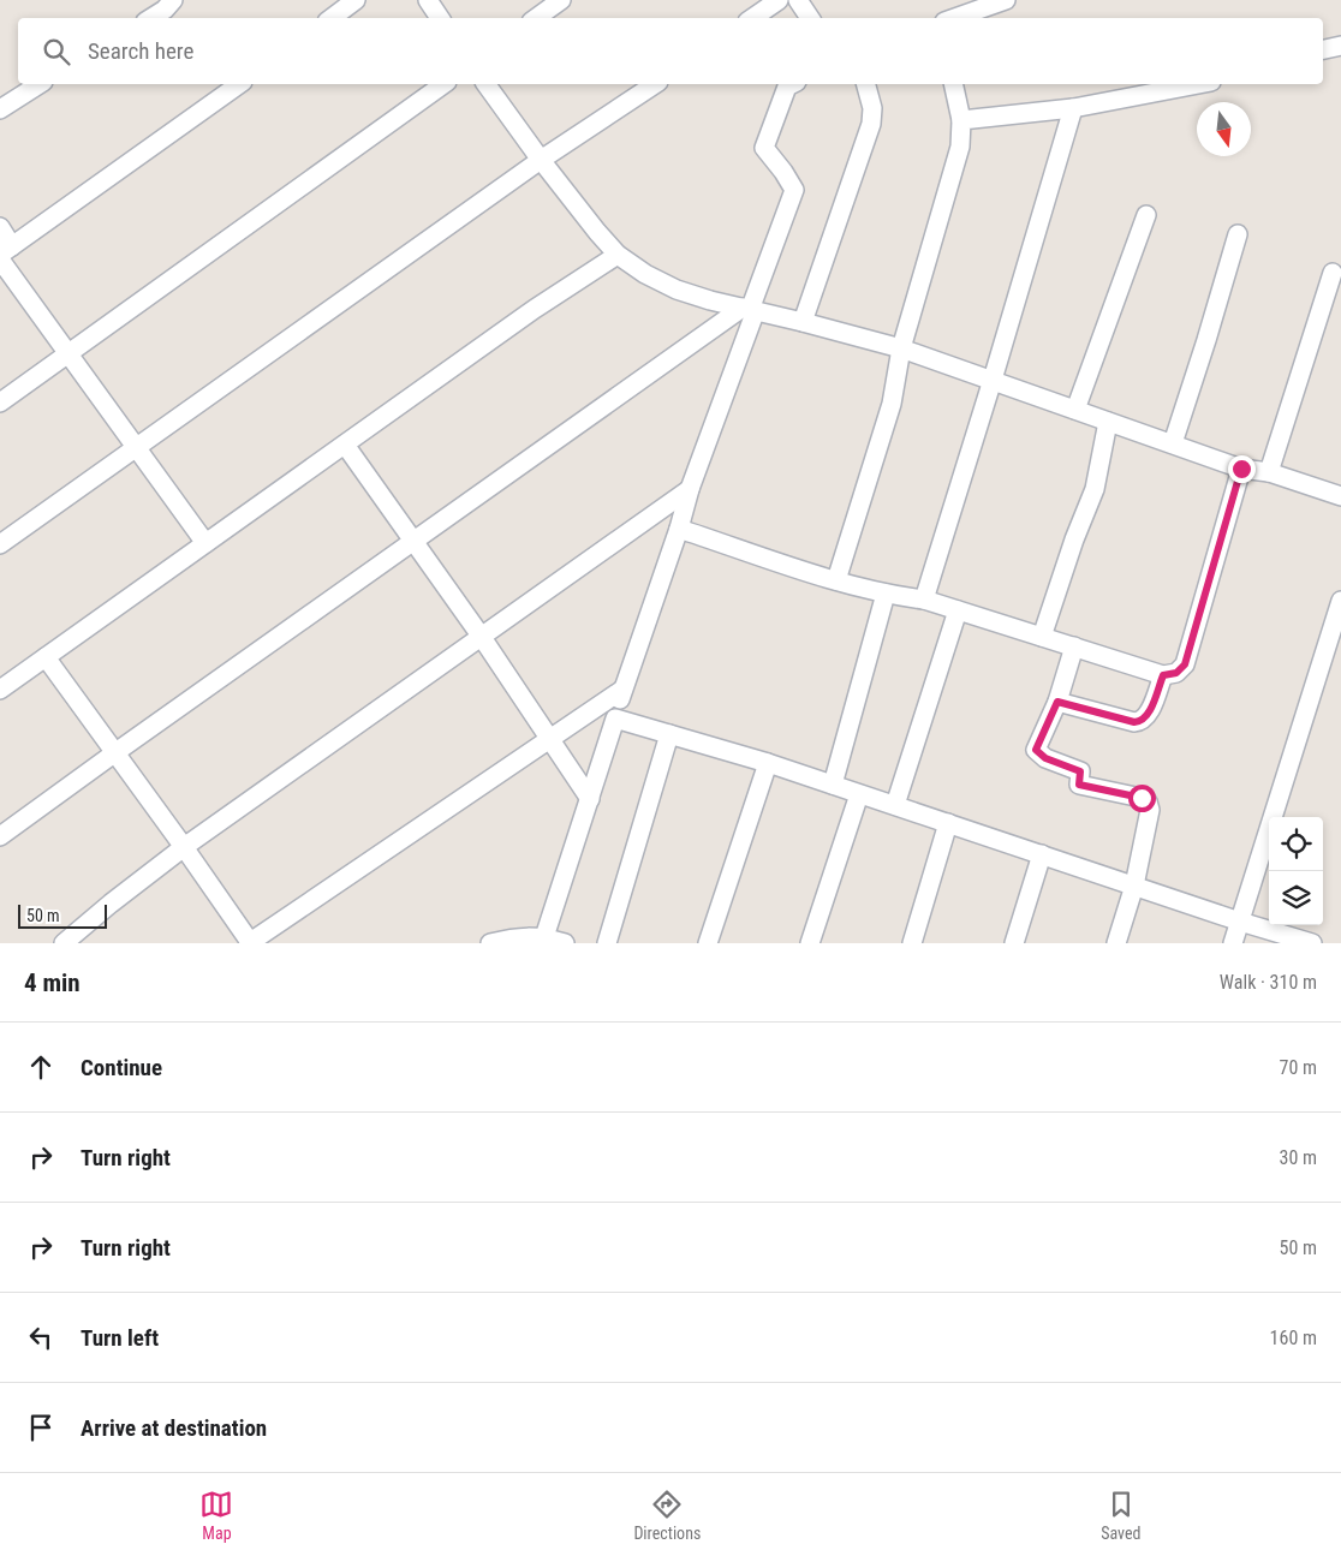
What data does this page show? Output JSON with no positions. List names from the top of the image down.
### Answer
{
  "scale_bar": "50 m",
  "north": "bottom",
  "page": {
    "search": "Search here",
    "scale": "50 m",
    "heading": ["4 min", "Walk · 310 m"],
    "list": [
      ["Continue", "70 m"],
      ["Turn right", "30 m"],
      ["Turn right", "50 m"],
      ["Turn left", "160 m"],
      "Arrive at destination"
    ],
    "nav": ["Map", "Directions", "Saved"]
  }
}
